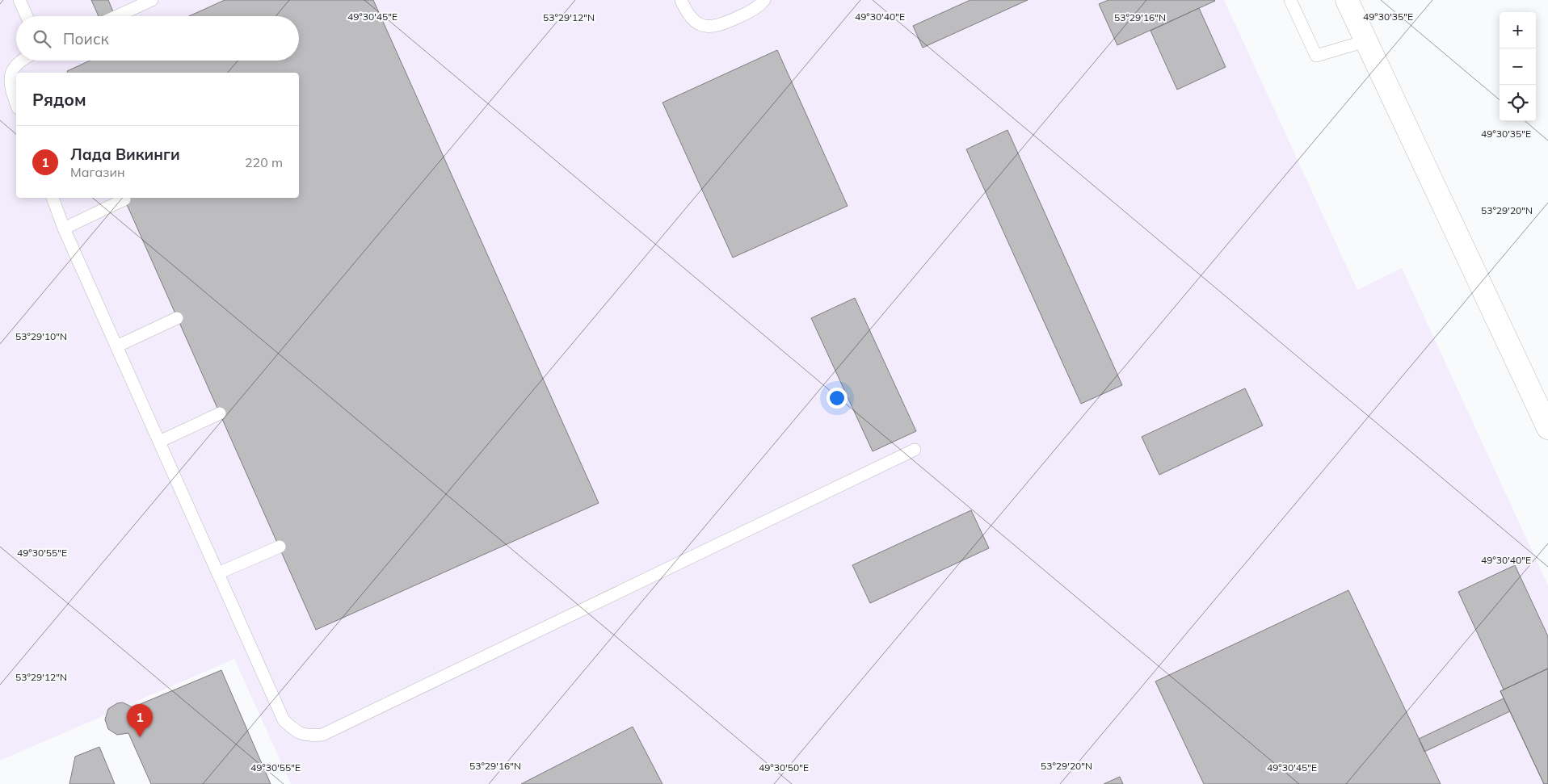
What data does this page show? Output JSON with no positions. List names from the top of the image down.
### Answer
{
  "page": {
    "map_buttons": ["+", "−"],
    "search": "Поиск",
    "heading": "Рядом",
    "list": [
      {
        "mark": "1",
        "name": "Лада Викинги",
        "note": "Магазин",
        "value": "220 m"
      }
    ],
    "pins": "1"
  },
  "coordinates": [
    "49°30'35\"E",
    "49°30'45\"E",
    "49°30'40\"E",
    "53°29'12\"N",
    "53°29'16\"N",
    "53°29'20\"N",
    "53°29'10\"N",
    "49°30'55\"E",
    "49°30'50\"E"
  ]
}
